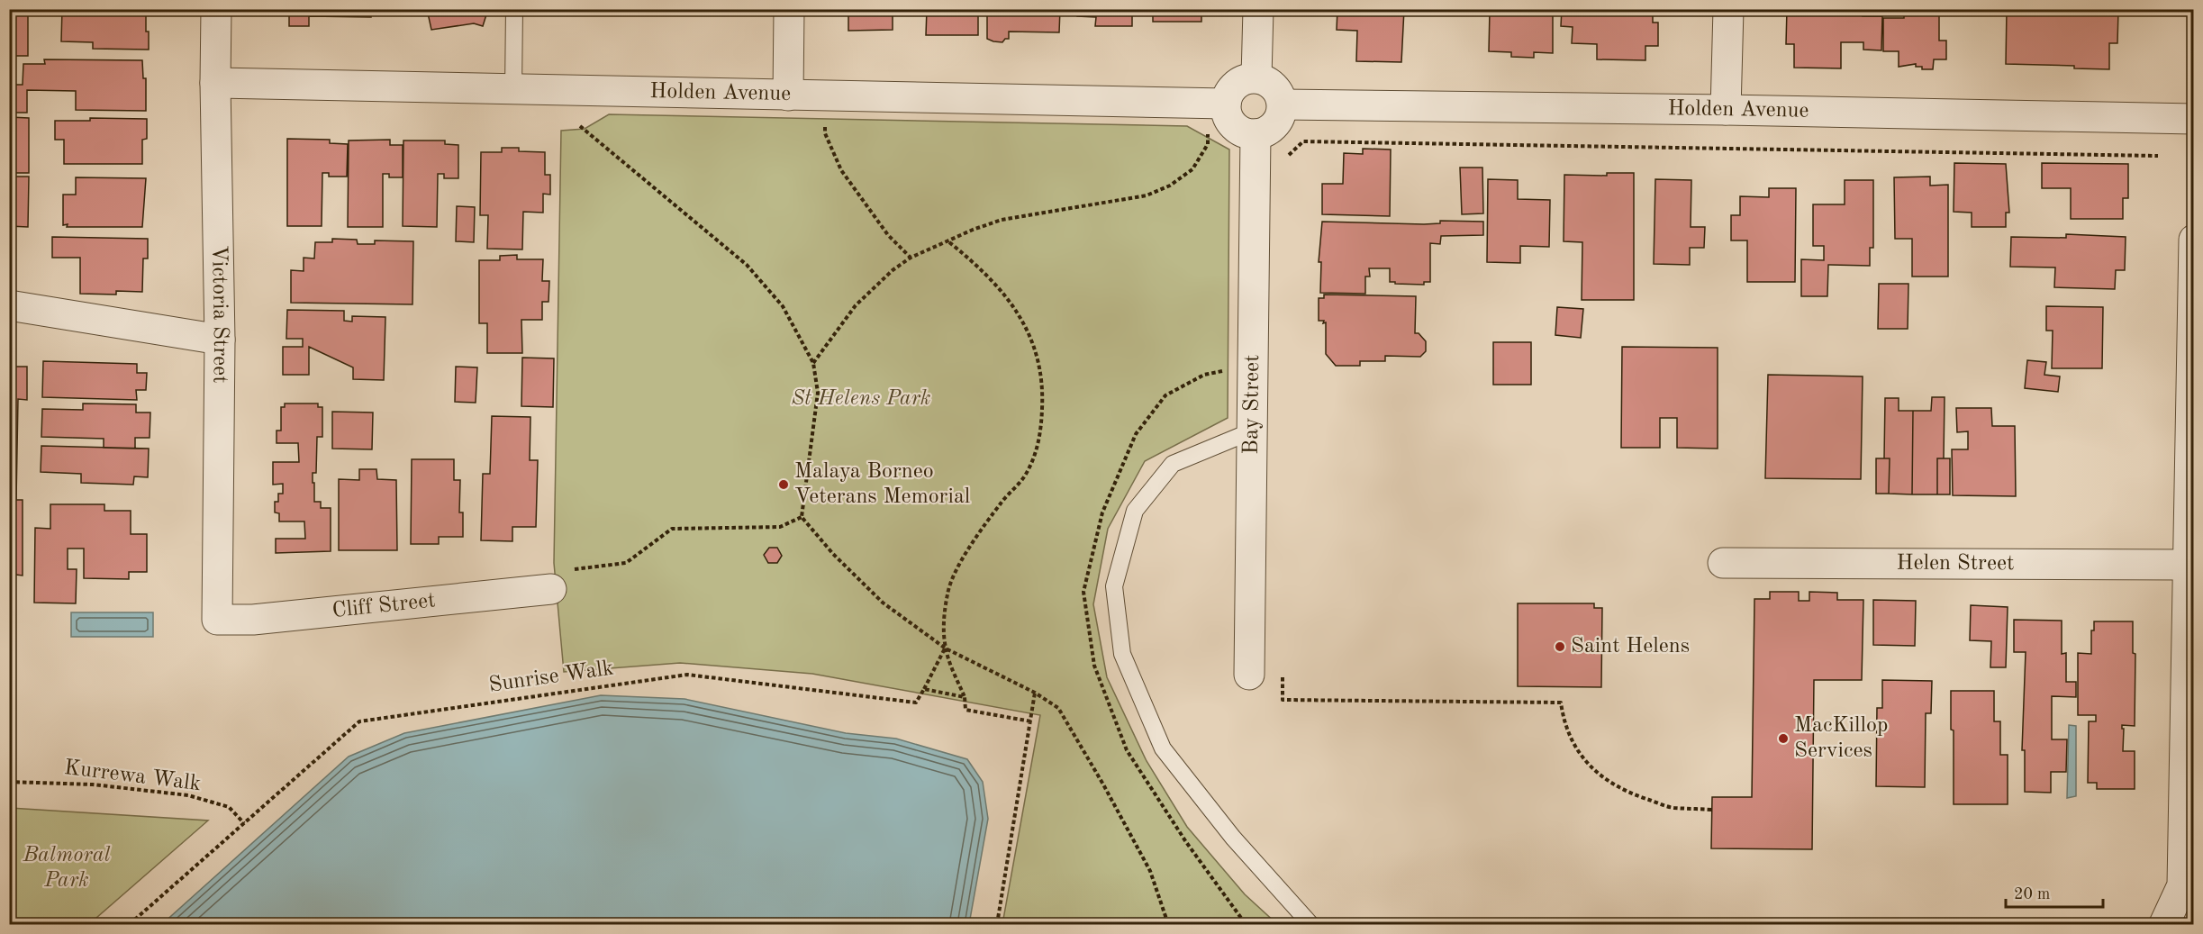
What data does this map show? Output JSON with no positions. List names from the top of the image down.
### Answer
{
  "streets": {
    "street": [
      "Holden Avenue",
      "Victoria Street",
      "Bay Street",
      "Helen Street",
      "Cliff Street"
    ],
    "path": ["Sunrise Walk", "Kurrewa Walk"]
  },
  "crossings": [
    ["Holden Avenue", "Victoria Street"],
    ["Holden Avenue", "Bay Street"],
    ["Victoria Street", "Cliff Street"],
    ["Sunrise Walk", "Kurrewa Walk"]
  ],
  "parks": ["St Helens Park", "Balmoral Park"],
  "places": ["Malaya Borneo Veterans Memorial", "Saint Helens", "MacKillop Services"],
  "scale_bar": "20 m"
}
